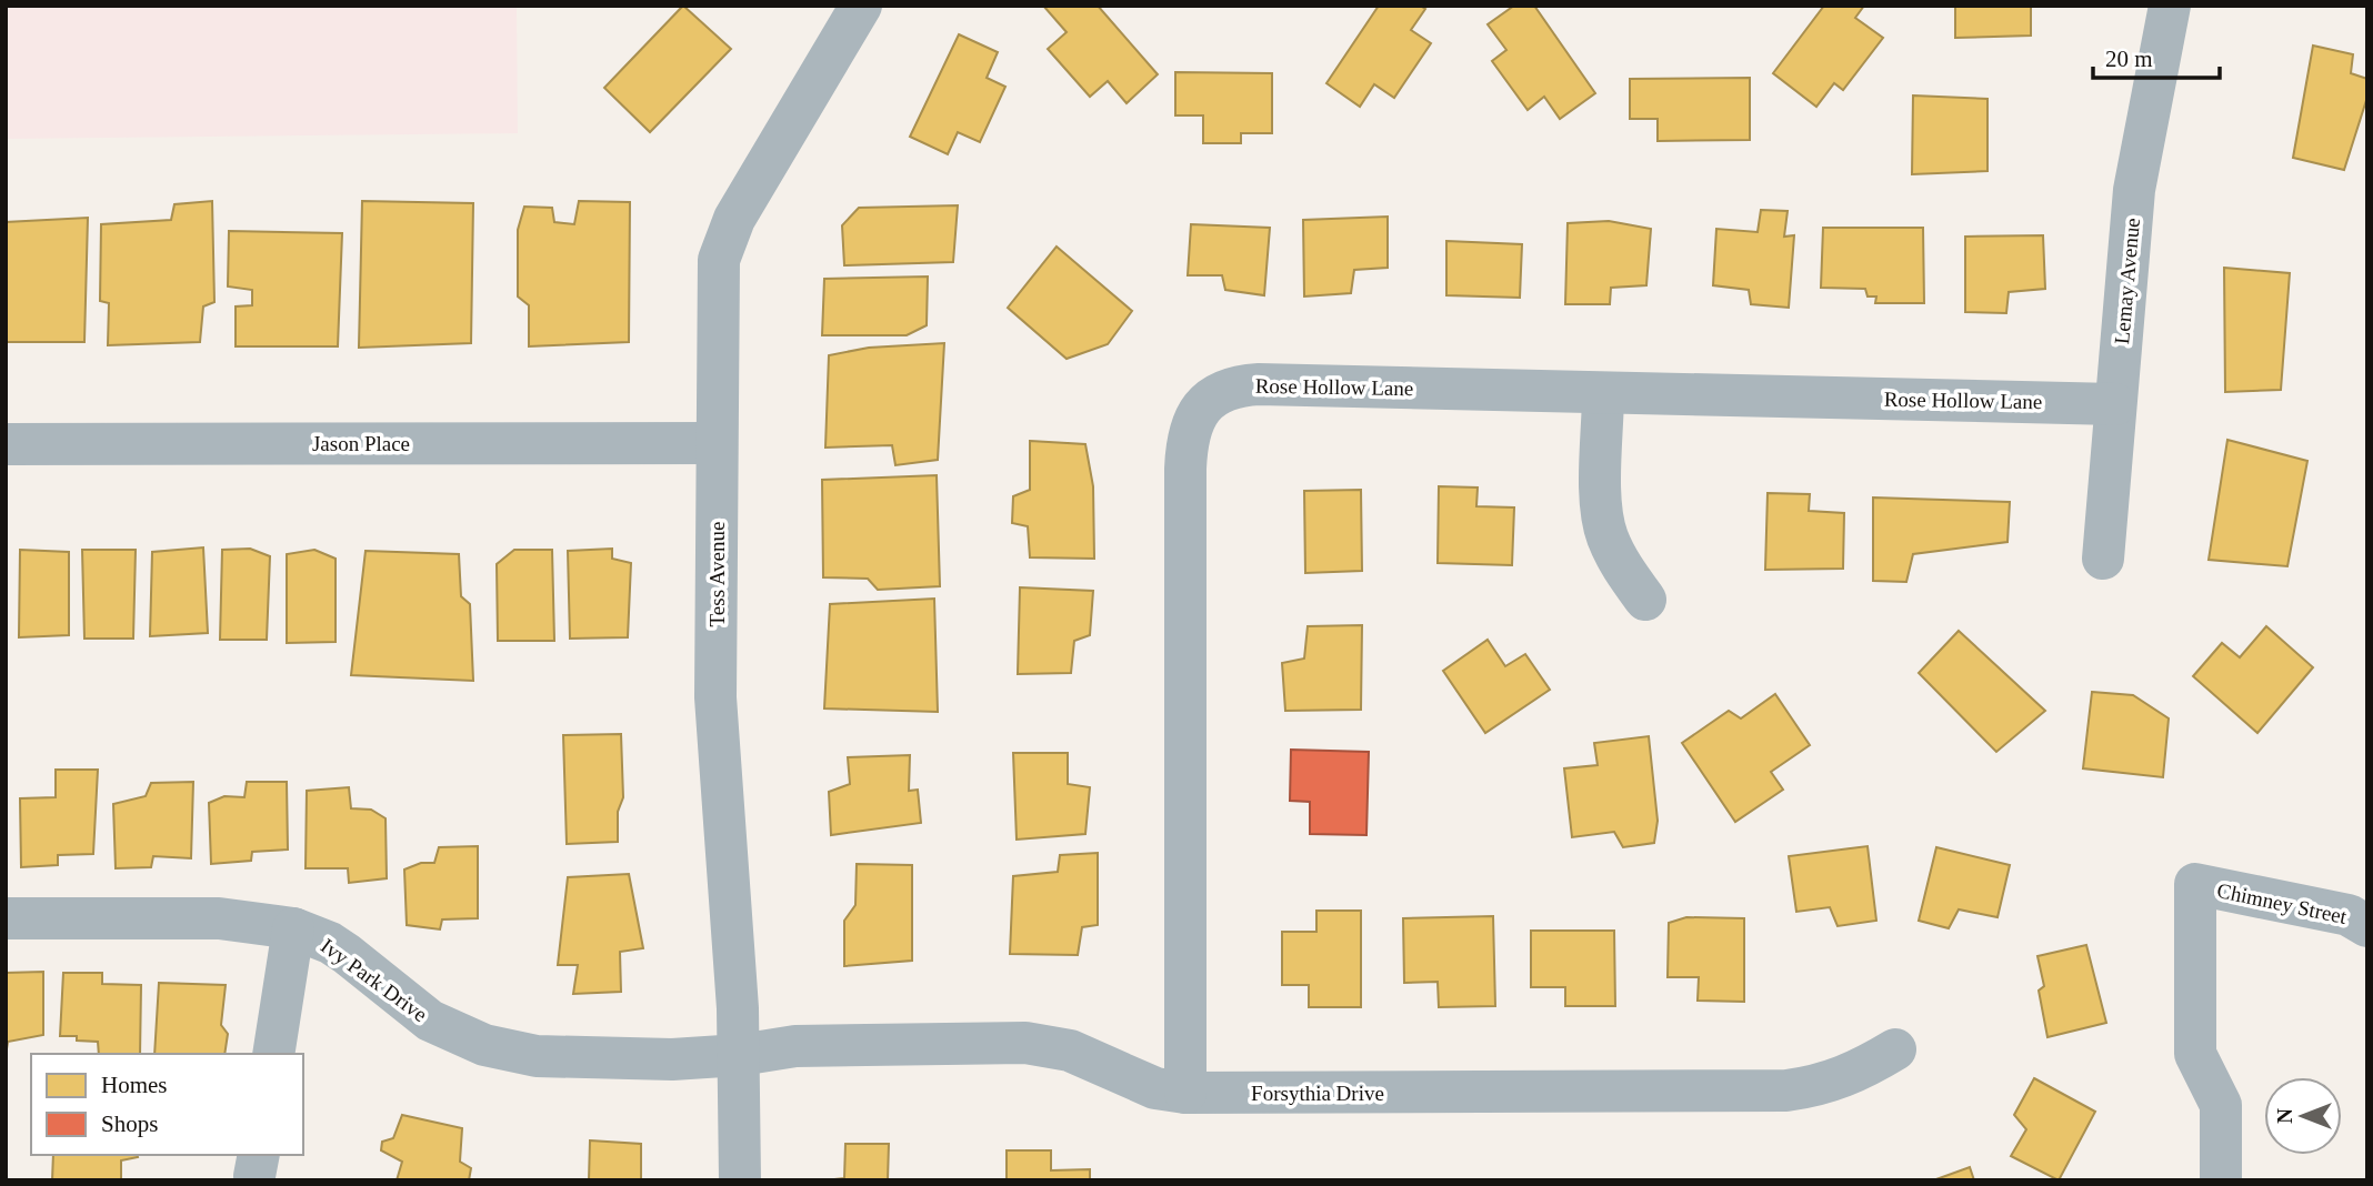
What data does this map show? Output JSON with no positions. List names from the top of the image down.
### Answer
{
  "streets": {
    "street": [
      "Lemay Avenue",
      "Rose Hollow Lane",
      "Jason Place",
      "Tess Avenue",
      "Chimney Street",
      "Ivy Park Drive",
      "Forsythia Drive"
    ]
  },
  "crossings": [
    ["Lemay Avenue", "Rose Hollow Lane"],
    ["Rose Hollow Lane", "Forsythia Drive"],
    ["Jason Place", "Tess Avenue"],
    ["Tess Avenue", "Ivy Park Drive"],
    ["Tess Avenue", "Forsythia Drive"],
    ["Ivy Park Drive", "Forsythia Drive"]
  ],
  "legend": ["Homes", "Shops"],
  "scale_bar": "20 m",
  "north": "left"
}
